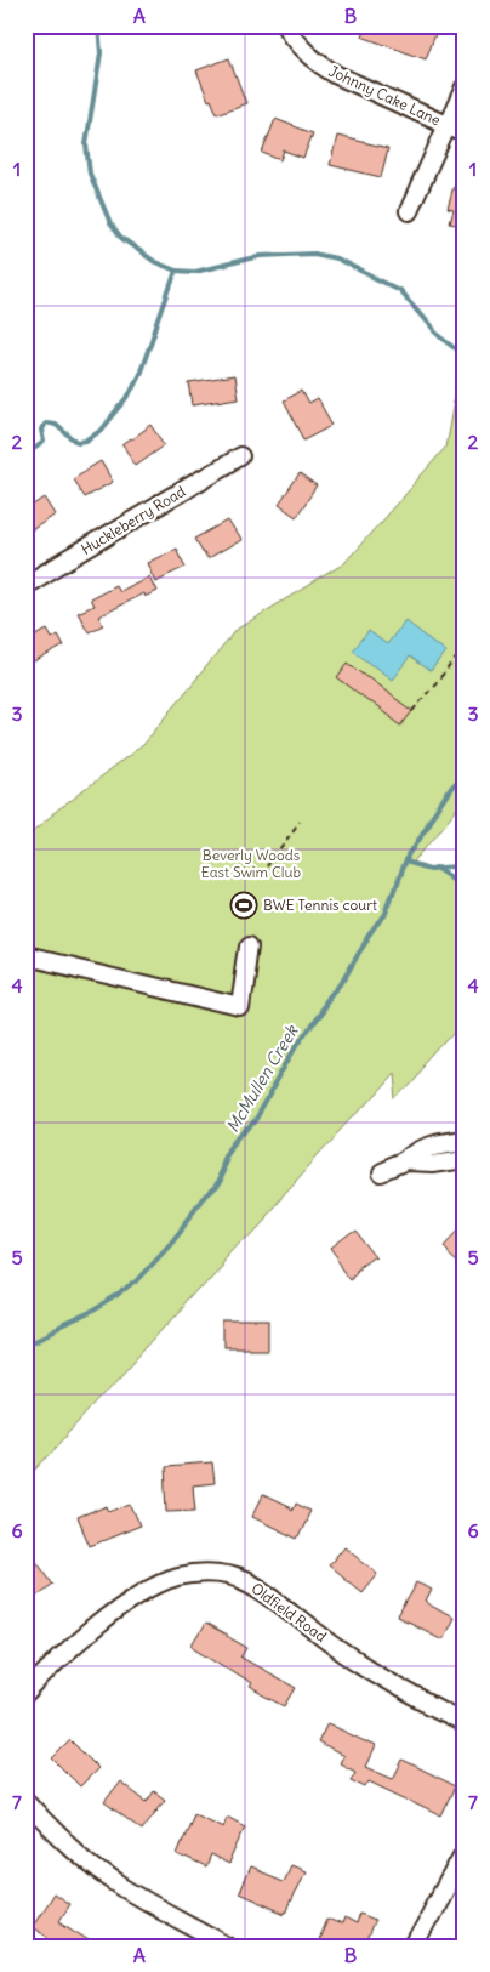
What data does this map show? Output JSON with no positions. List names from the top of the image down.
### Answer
{
  "streets": {
    "street": ["Johnny Cake Lane", "Huckleberry Road", "Oldfield Road"]
  },
  "water": ["McMullen Creek"],
  "parks": ["Beverly Woods East Swim Club"],
  "places": {
    "sports": ["BWE Tennis court"]
  },
  "grid": {
    "columns": ["A", "B"],
    "rows": [
      "1",
      "2",
      "3",
      "4",
      "5",
      "6",
      "7"
    ]
  }
}
